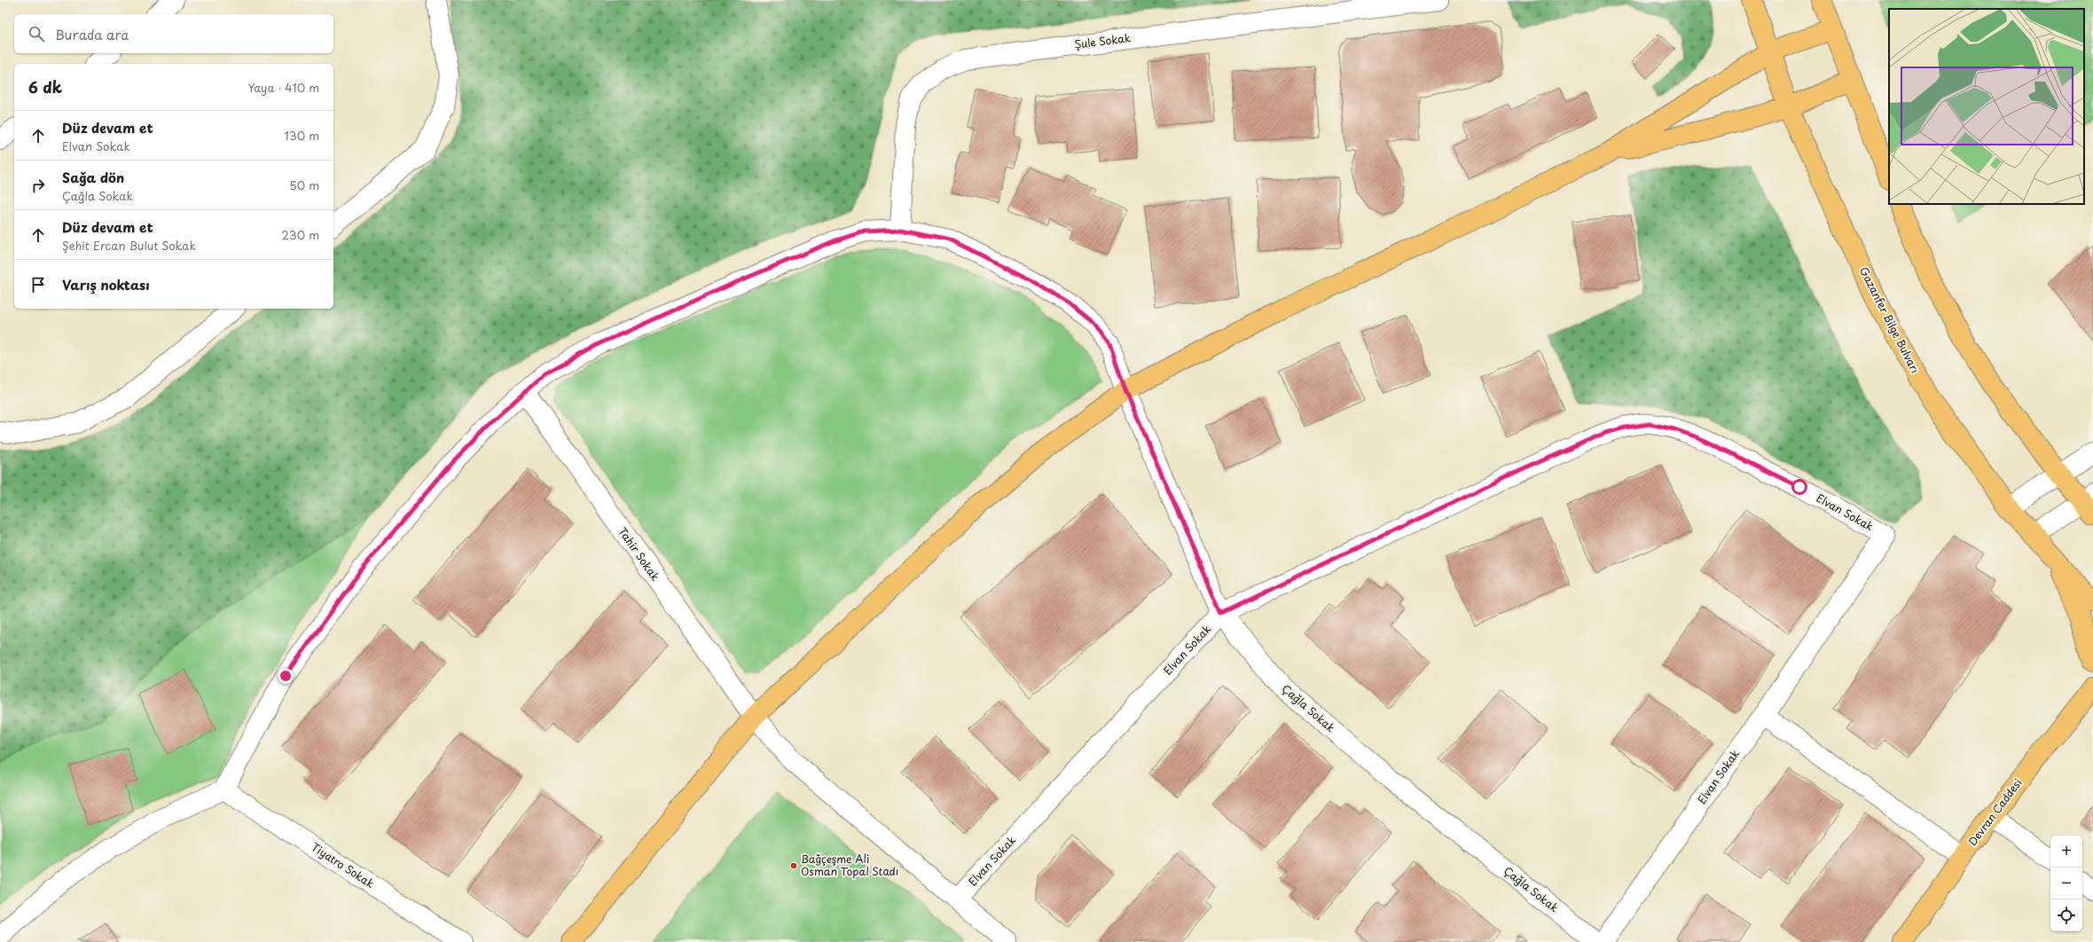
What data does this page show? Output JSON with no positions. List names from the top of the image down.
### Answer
{
  "streets": {
    "main road": ["Gazanfer Bilge Bulvarı", "Devran Caddesi"],
    "street": [
      "Şule Sokak",
      "Elvan Sokak",
      "Tahir Sokak",
      "Çağla Sokak",
      "Tiyatro Sokak"
    ]
  },
  "crossings": [
    ["Şule Sokak", "Çağla Sokak"],
    ["Elvan Sokak", "Çağla Sokak"],
    ["Tahir Sokak", "Çağla Sokak"],
    ["Çağla Sokak", "Tiyatro Sokak"]
  ],
  "places": ["Bağçeşme Ali Osman Topal Stadı"],
  "page": {
    "search": "Burada ara",
    "heading": ["6 dk", "Yaya · 410 m"],
    "list": [
      ["Düz devam et", "Elvan Sokak", "130 m"],
      ["Sağa dön", "Çağla Sokak", "50 m"],
      ["Düz devam et", "Şehit Ercan Bulut Sokak", "230 m"],
      "Varış noktası"
    ],
    "map_buttons": ["+", "−"]
  }
}
